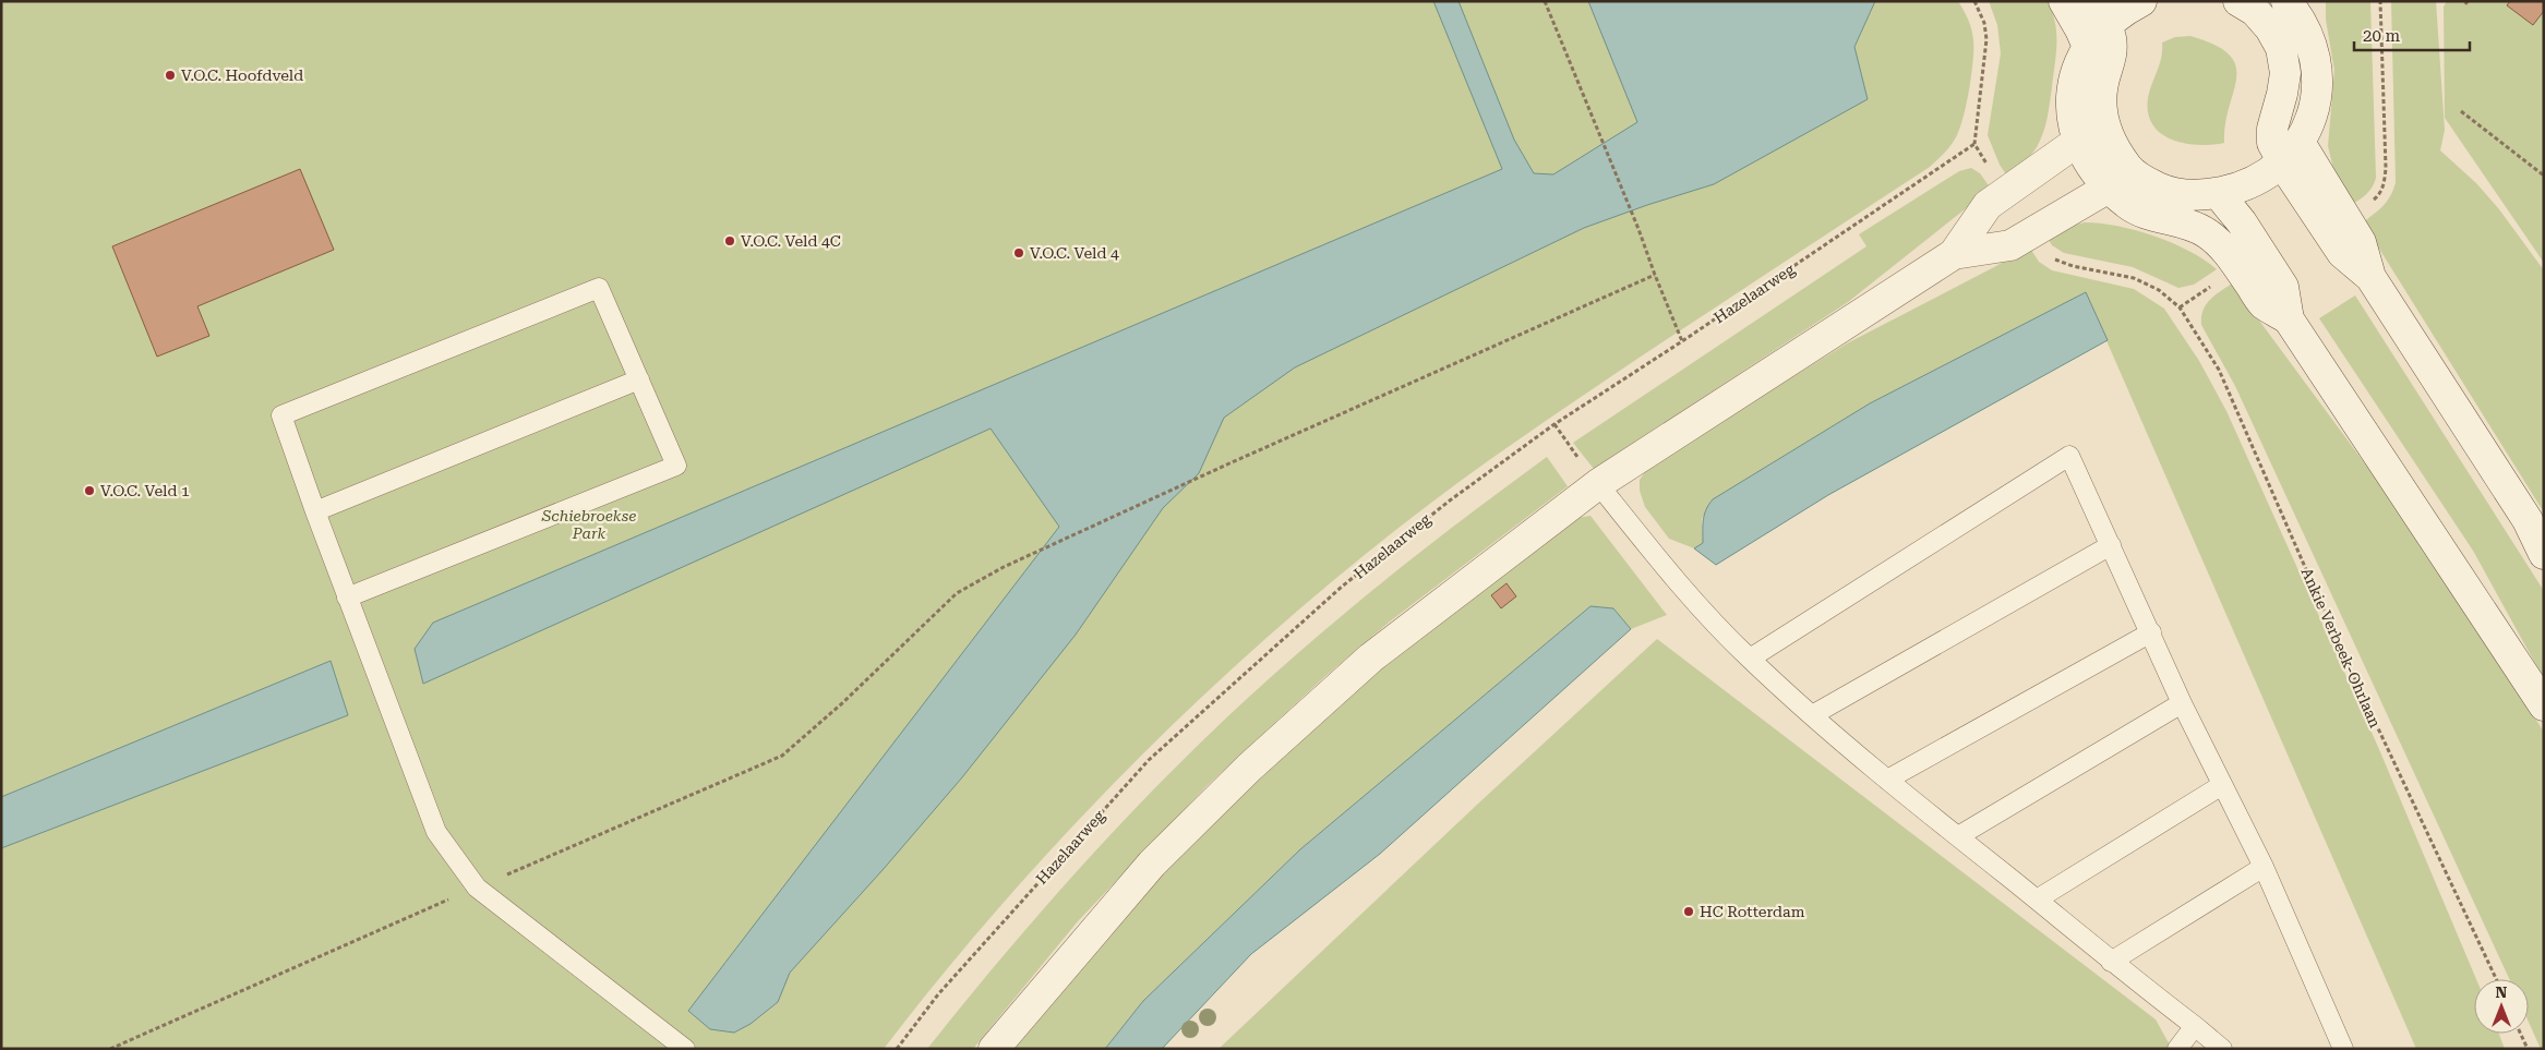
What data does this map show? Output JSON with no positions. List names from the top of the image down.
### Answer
{
  "streets": {
    "path": ["Hazelaarweg", "Ankie Verbeek-Ohrlaan"]
  },
  "parks": ["Schiebroekse Park"],
  "places": [
    "V.O.C. Hoofdveld",
    "V.O.C. Veld 4C",
    "V.O.C. Veld 4",
    "V.O.C. Veld 1",
    "HC Rotterdam"
  ],
  "scale_bar": "20 m",
  "north": "top"
}
